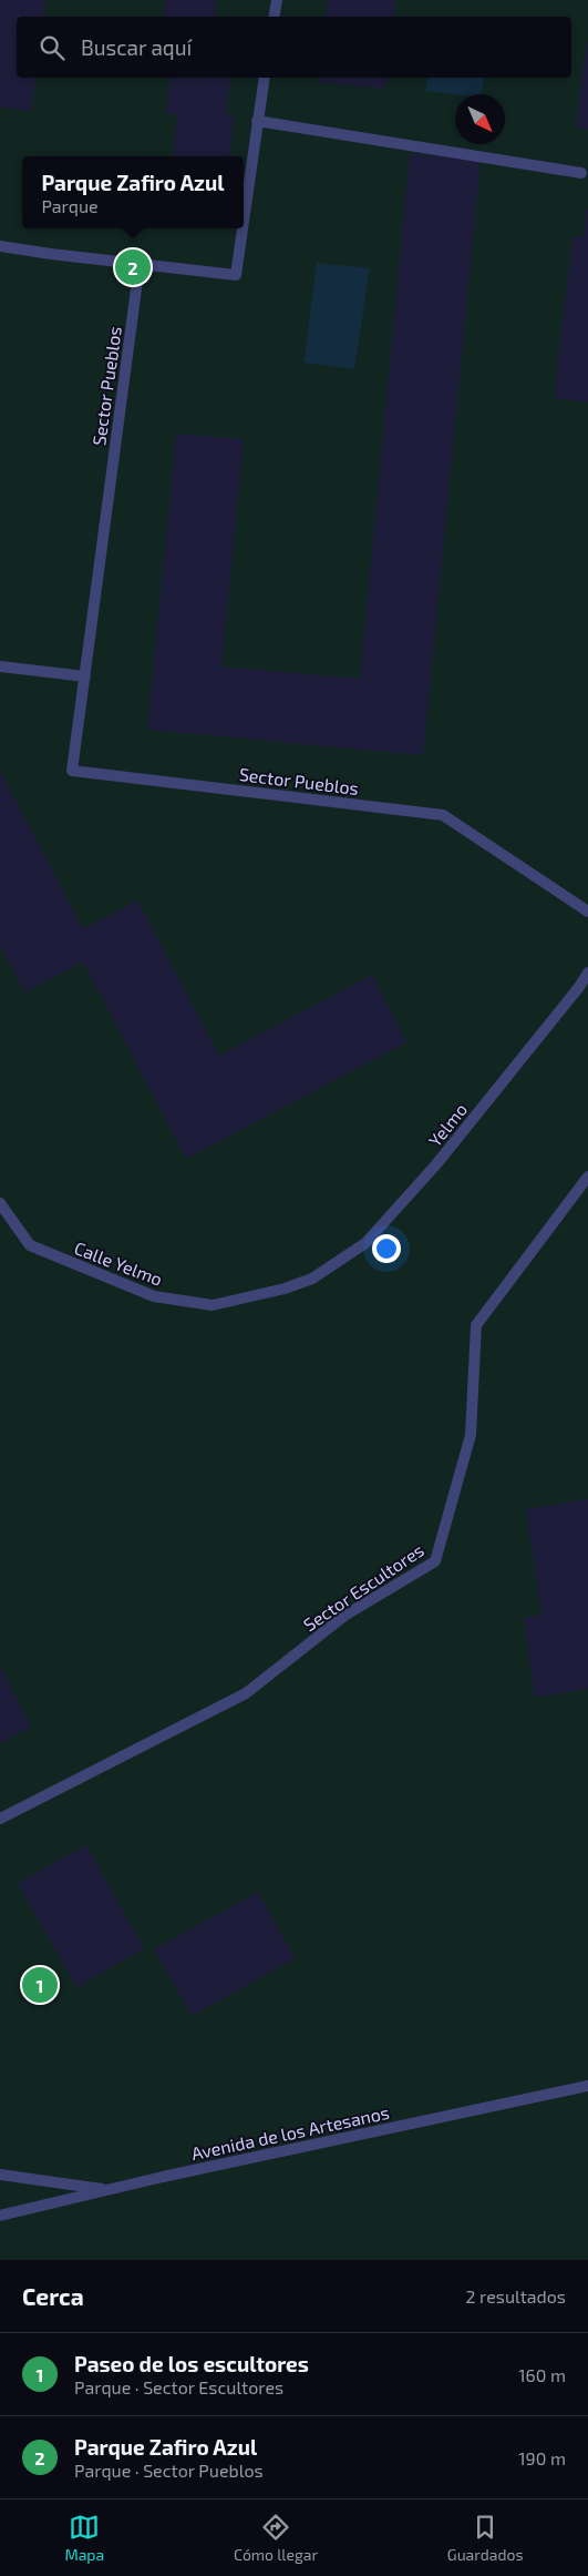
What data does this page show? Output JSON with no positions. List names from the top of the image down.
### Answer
{
  "streets": {
    "street": [
      "Sector Pueblos",
      "Yelmo",
      "Calle Yelmo",
      "Sector Escultores",
      "Avenida de los Artesanos"
    ]
  },
  "crossings": [
    ["Yelmo", "Calle Yelmo"]
  ],
  "north": "bottom right",
  "page": {
    "search": "Buscar aquí",
    "popup": ["Parque Zafiro Azul", "Parque"],
    "pins": ["2", "1"],
    "heading": ["Cerca", "2 resultados"],
    "list": [
      {
        "mark": "1",
        "name": "Paseo de los escultores",
        "note": "Parque · Sector Escultores",
        "value": "160 m"
      },
      {
        "mark": "2",
        "name": "Parque Zafiro Azul",
        "note": "Parque · Sector Pueblos",
        "value": "190 m"
      }
    ],
    "nav": ["Mapa", "Cómo llegar", "Guardados"]
  }
}
